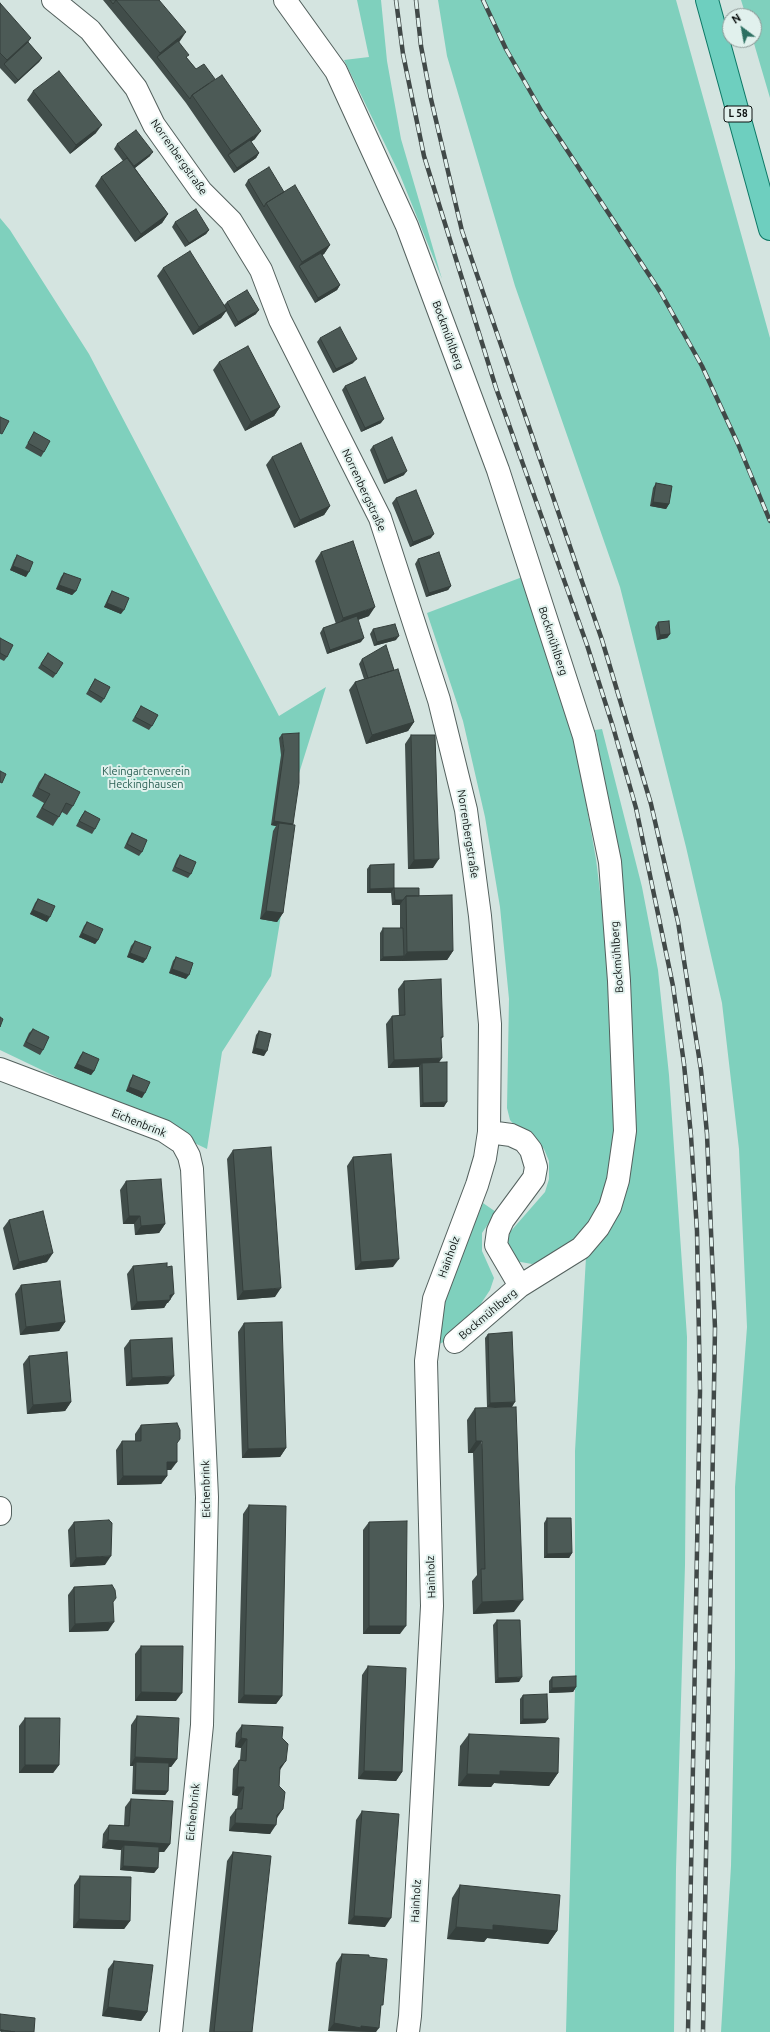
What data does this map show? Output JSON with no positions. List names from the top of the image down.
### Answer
{
  "streets": {
    "main road": ["L 58"],
    "street": [
      "Norrenbergstraße",
      "Bockmühlberg",
      "Eichenbrink",
      "Hainholz"
    ]
  },
  "crossings": [
    ["Norrenbergstraße", "Bockmühlberg"],
    ["Norrenbergstraße", "Hainholz"],
    ["Bockmühlberg", "Hainholz"]
  ],
  "parks": ["Kleingartenverein Heckinghausen"],
  "north": "top left"
}
